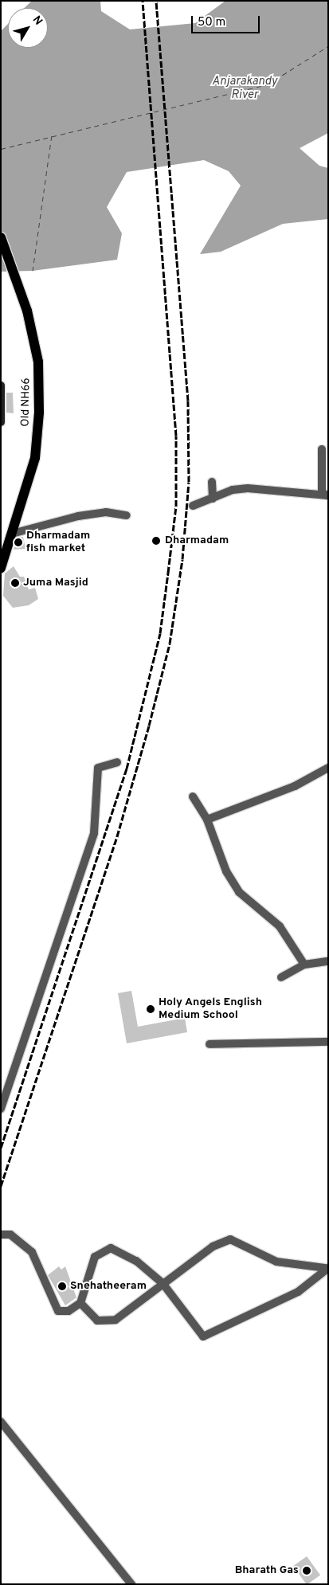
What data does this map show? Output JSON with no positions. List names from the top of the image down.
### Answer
{
  "streets": {
    "main road": ["Old NH66"]
  },
  "water": ["Anjarakandy River"],
  "places": [
    "Dharmadam",
    "Dharmadam fish market",
    "Juma Masjid",
    "Holy Angels English Medium School",
    "Snehatheeram",
    "Bharath Gas"
  ],
  "scale_bar": "50 m",
  "north": "top right"
}
